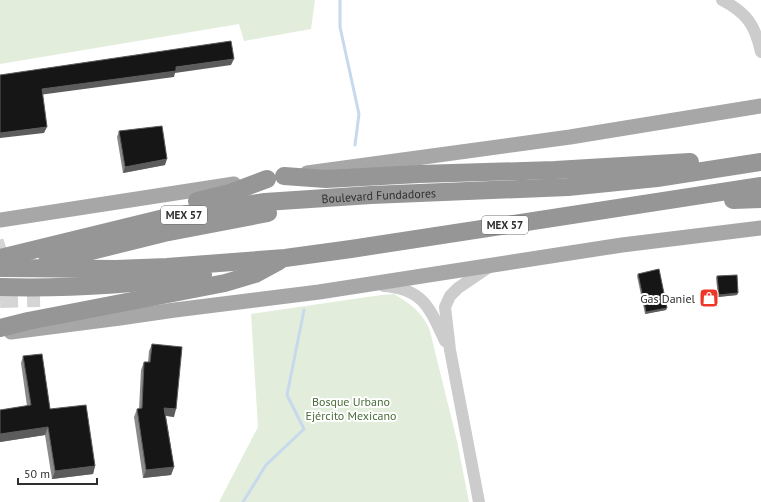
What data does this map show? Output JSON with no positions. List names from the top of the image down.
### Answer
{
  "streets": {
    "highway": ["Boulevard Fundadores", "MEX 57"]
  },
  "parks": ["Bosque Urbano Ejército Mexicano"],
  "places": {
    "shop": ["Gas Daniel"]
  },
  "scale_bar": "50 m"
}
